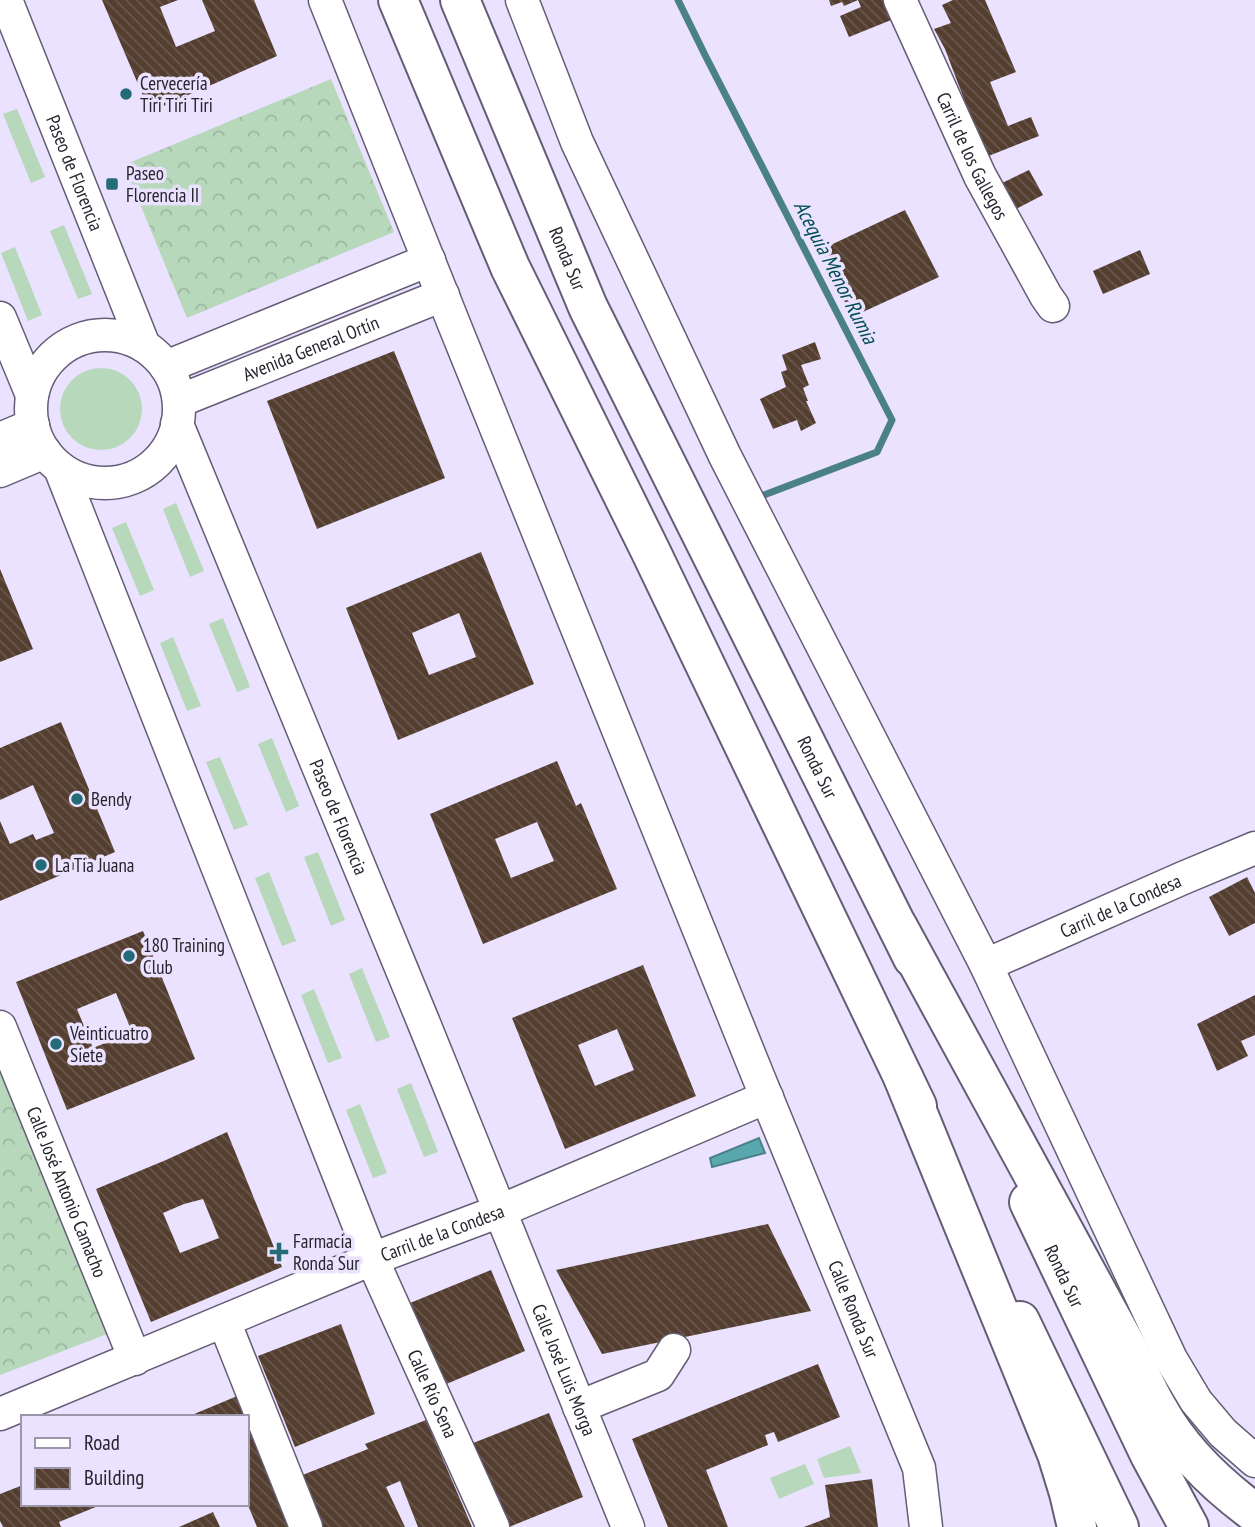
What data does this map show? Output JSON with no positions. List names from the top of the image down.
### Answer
{
  "streets": {
    "main road": ["Ronda Sur"],
    "street": [
      "Carril de los Gallegos",
      "Paseo de Florencia",
      "Avenida General Ortín",
      "Carril de la Condesa",
      "Calle José Antonio Camacho",
      "Calle Ronda Sur",
      "Calle José Luis Morga",
      "Calle Río Sena"
    ]
  },
  "crossings": [
    ["Paseo de Florencia", "Avenida General Ortín"],
    ["Paseo de Florencia", "Carril de la Condesa"],
    ["Paseo de Florencia", "Calle José Luis Morga"],
    ["Avenida General Ortín", "Calle Ronda Sur"],
    ["Carril de la Condesa", "Calle José Antonio Camacho"],
    ["Carril de la Condesa", "Calle Ronda Sur"],
    ["Carril de la Condesa", "Calle José Luis Morga"],
    ["Carril de la Condesa", "Calle Río Sena"]
  ],
  "water": ["Acequia Menor Rumia"],
  "places": {
    "other": [
      "Cervecería Tiri Tiri Tiri",
      "Bendy",
      "La Tia Juana",
      "180 Training Club",
      "Veinticuatro Siete"
    ],
    "transit": ["Paseo Florencia II"],
    "health": ["Farmacia Ronda Sur"]
  },
  "legend": ["Road", "Building"]
}
